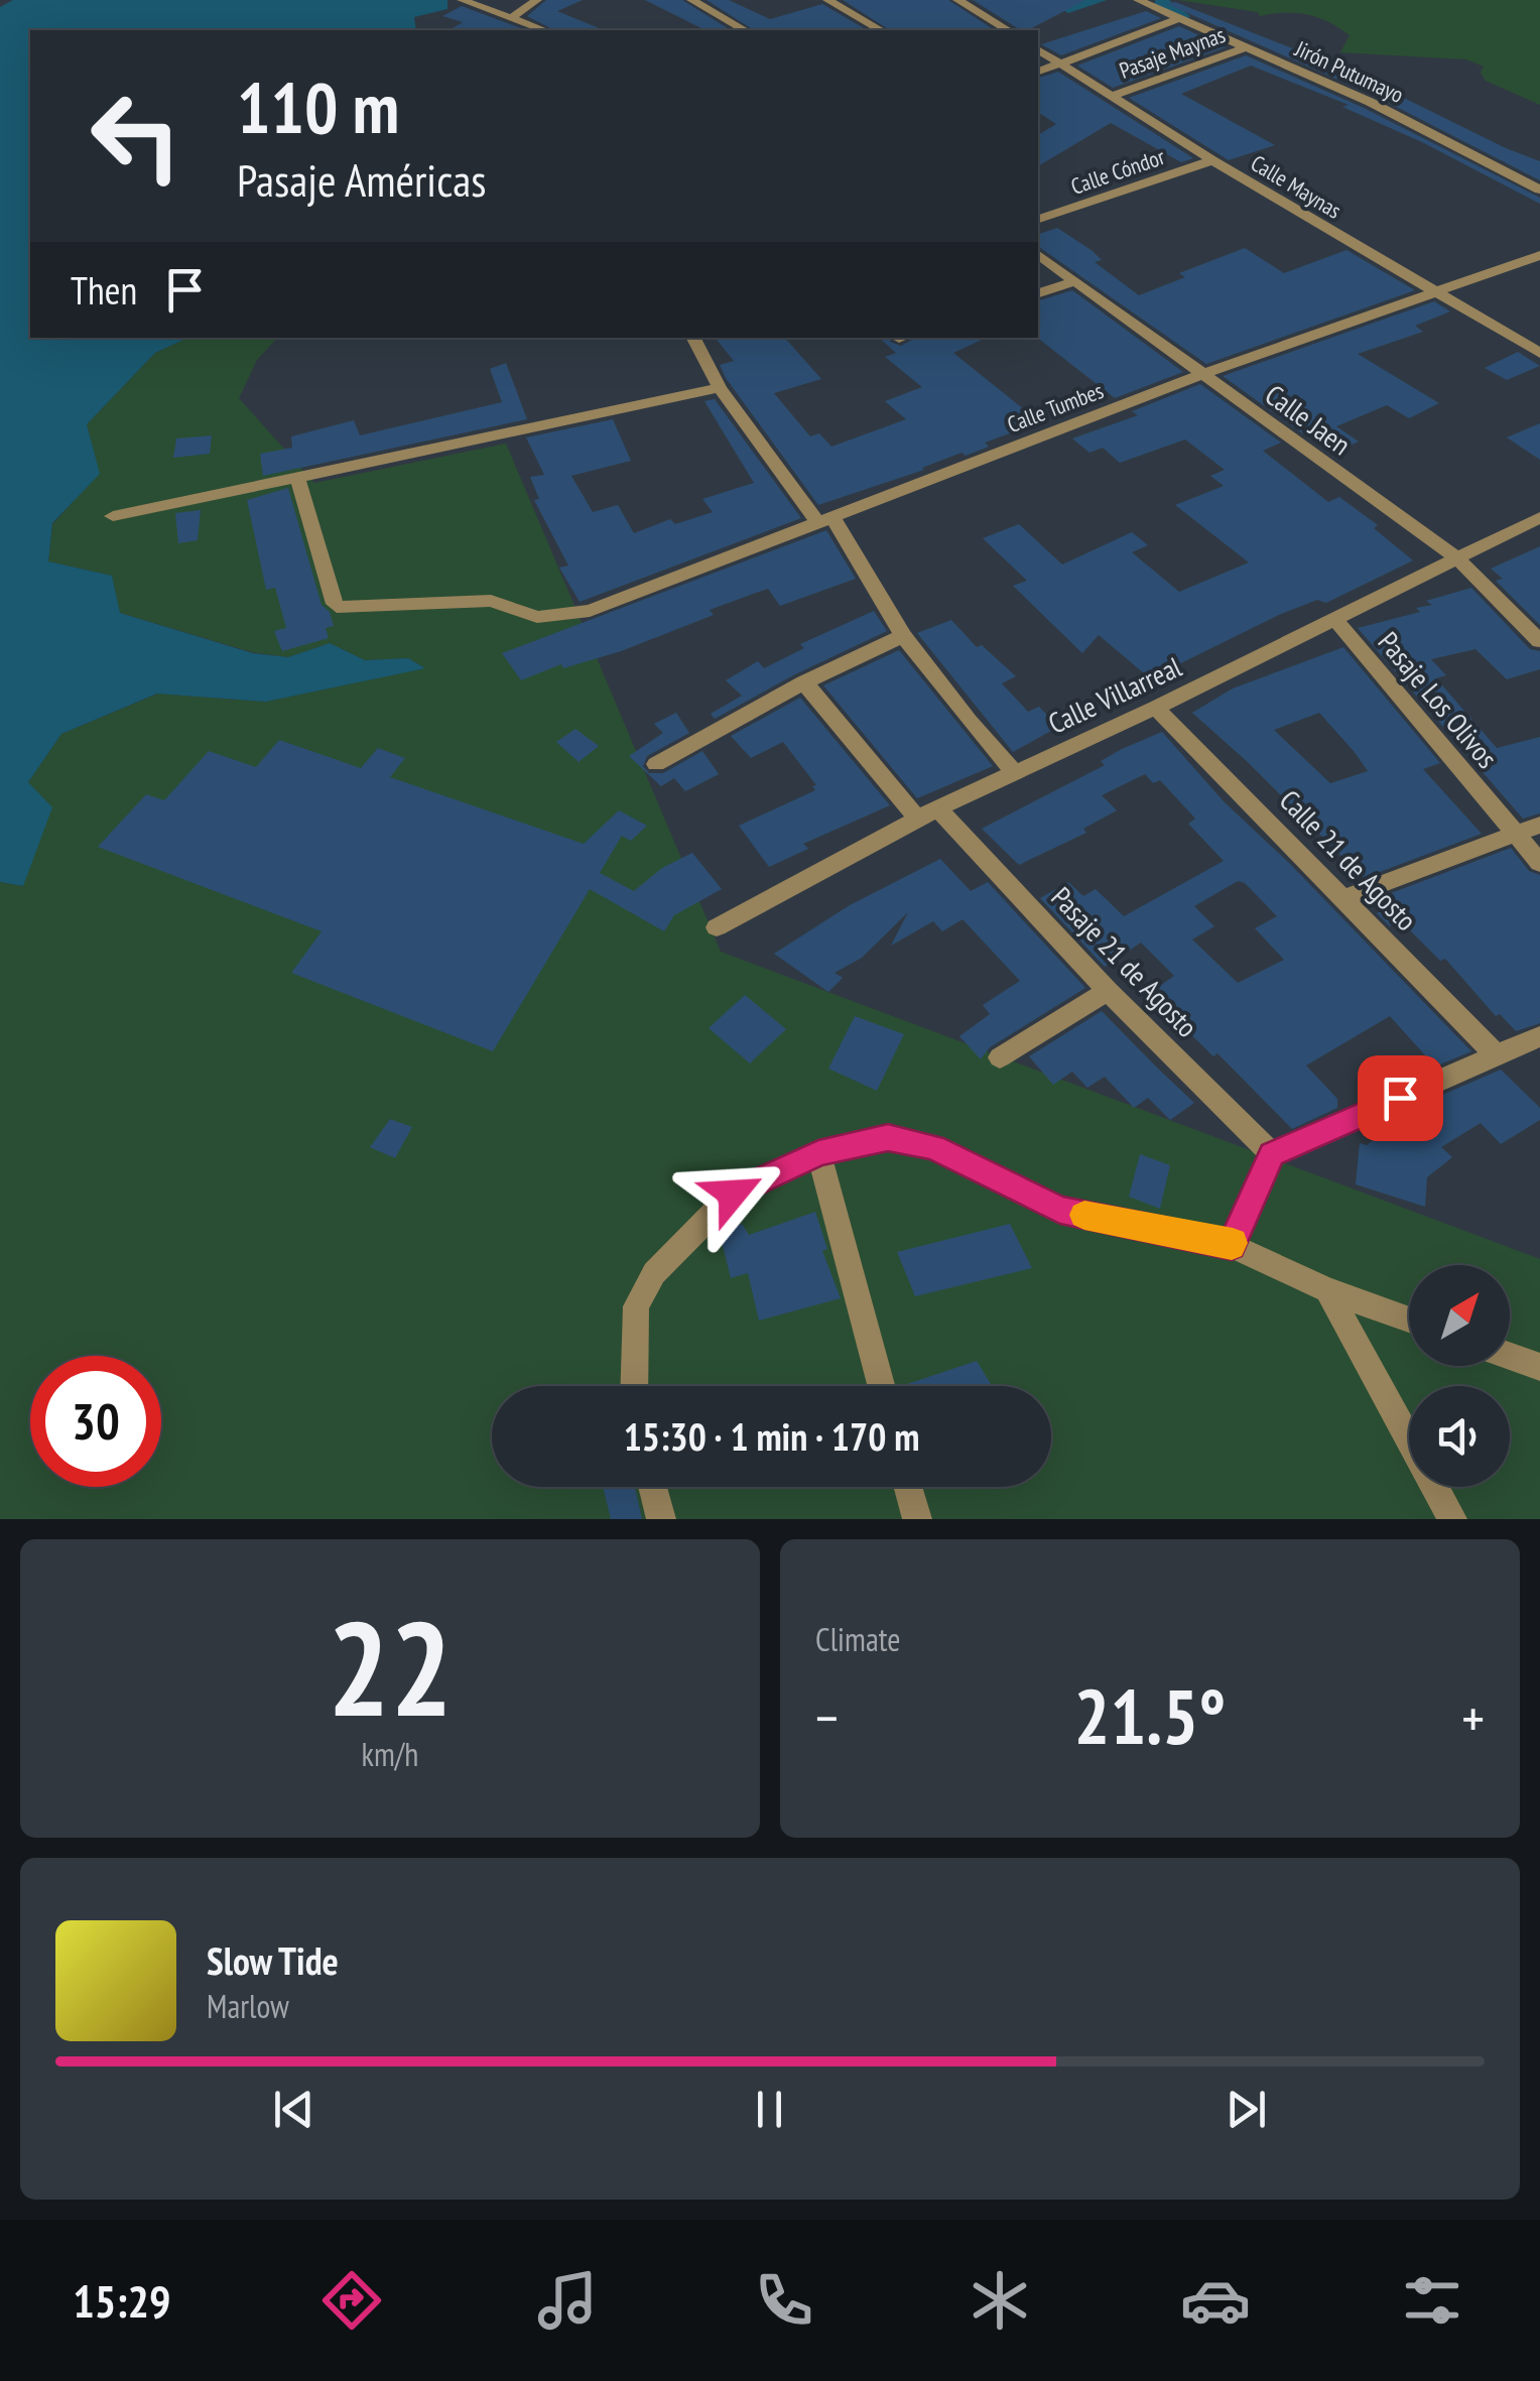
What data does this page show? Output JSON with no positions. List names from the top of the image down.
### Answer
{
  "streets": {
    "street": [
      "Pasaje Maynas",
      "Jirón Putumayo",
      "Calle Cóndor",
      "Calle Maynas",
      "Calle Tumbes",
      "Calle Jaen",
      "Calle Villarreal",
      "Pasaje Los Olivos",
      "Calle 21 de Agosto",
      "Pasaje 21 de Agosto"
    ]
  },
  "crossings": [
    ["Pasaje Maynas", "Jirón Putumayo"],
    ["Pasaje Maynas", "Calle Maynas"],
    ["Calle Cóndor", "Calle Maynas"],
    ["Calle Maynas", "Calle Tumbes"],
    ["Calle Tumbes", "Calle Jaen"],
    ["Calle Jaen", "Calle Villarreal"],
    ["Calle Villarreal", "Pasaje Los Olivos"],
    ["Calle Villarreal", "Calle 21 de Agosto"],
    ["Calle Villarreal", "Pasaje 21 de Agosto"]
  ],
  "north": "top right",
  "page": {
    "turn": ["110 m", "Pasaje Américas"],
    "then": "Then",
    "limit": "30",
    "trip": "15:30 · 1 min · 170 m",
    "tile": [
      ["22", "km/h"],
      "Climate"
    ],
    "heat": ["−", "21.5°", "+"],
    "song": ["Slow Tide", "Marlow"],
    "tabs": "15:29"
  }
}
